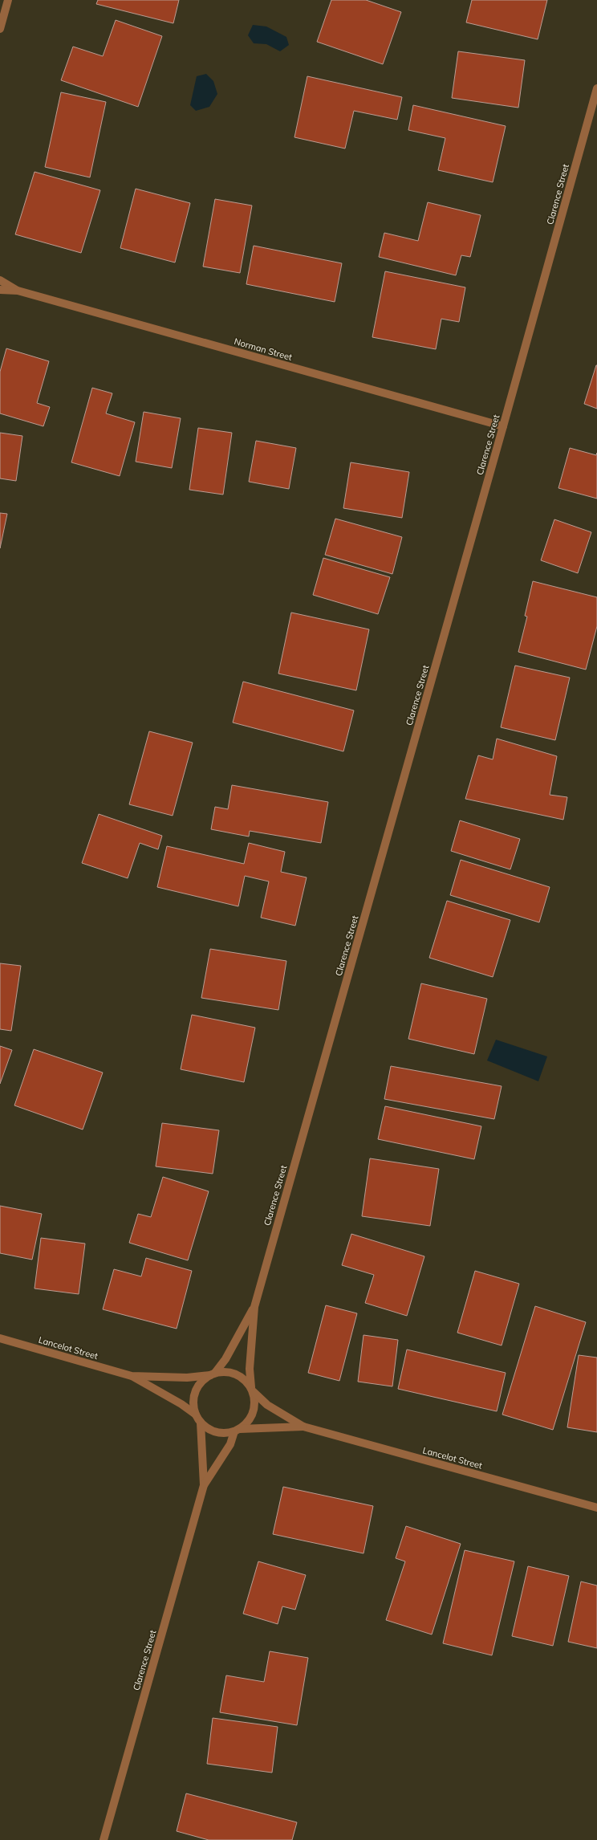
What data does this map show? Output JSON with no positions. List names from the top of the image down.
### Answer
{
  "streets": {
    "street": ["Clarence Street", "Norman Street", "Lancelot Street"]
  },
  "crossings": [
    ["Clarence Street", "Norman Street"],
    ["Clarence Street", "Lancelot Street"]
  ]
}
